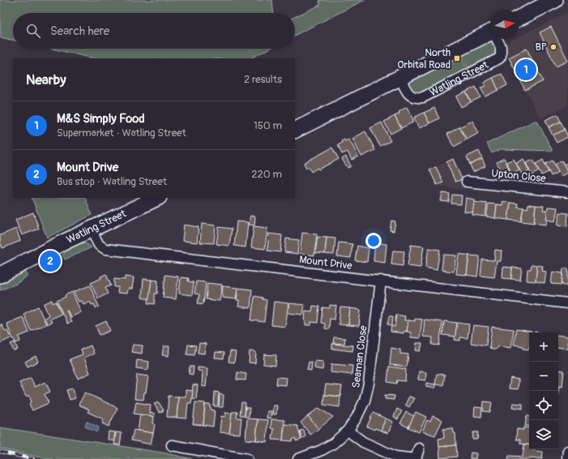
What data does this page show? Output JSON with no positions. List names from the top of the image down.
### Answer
{
  "streets": {
    "main road": ["Watling Street"],
    "street": ["Upton Close", "Mount Drive", "Seaman Close"]
  },
  "crossings": [
    ["Watling Street", "Mount Drive"],
    ["Mount Drive", "Seaman Close"]
  ],
  "places": {
    "other": ["BP"],
    "transit": ["North Orbital Road"]
  },
  "north": "right",
  "page": {
    "search": "Search here",
    "pins": ["1", "2"],
    "heading": ["Nearby", "2 results"],
    "list": [
      {
        "mark": "1",
        "name": "M&S Simply Food",
        "note": "Supermarket · Watling Street",
        "value": "150 m"
      },
      {
        "mark": "2",
        "name": "Mount Drive",
        "note": "Bus stop · Watling Street",
        "value": "220 m"
      }
    ],
    "map_buttons": ["+", "−"]
  }
}
